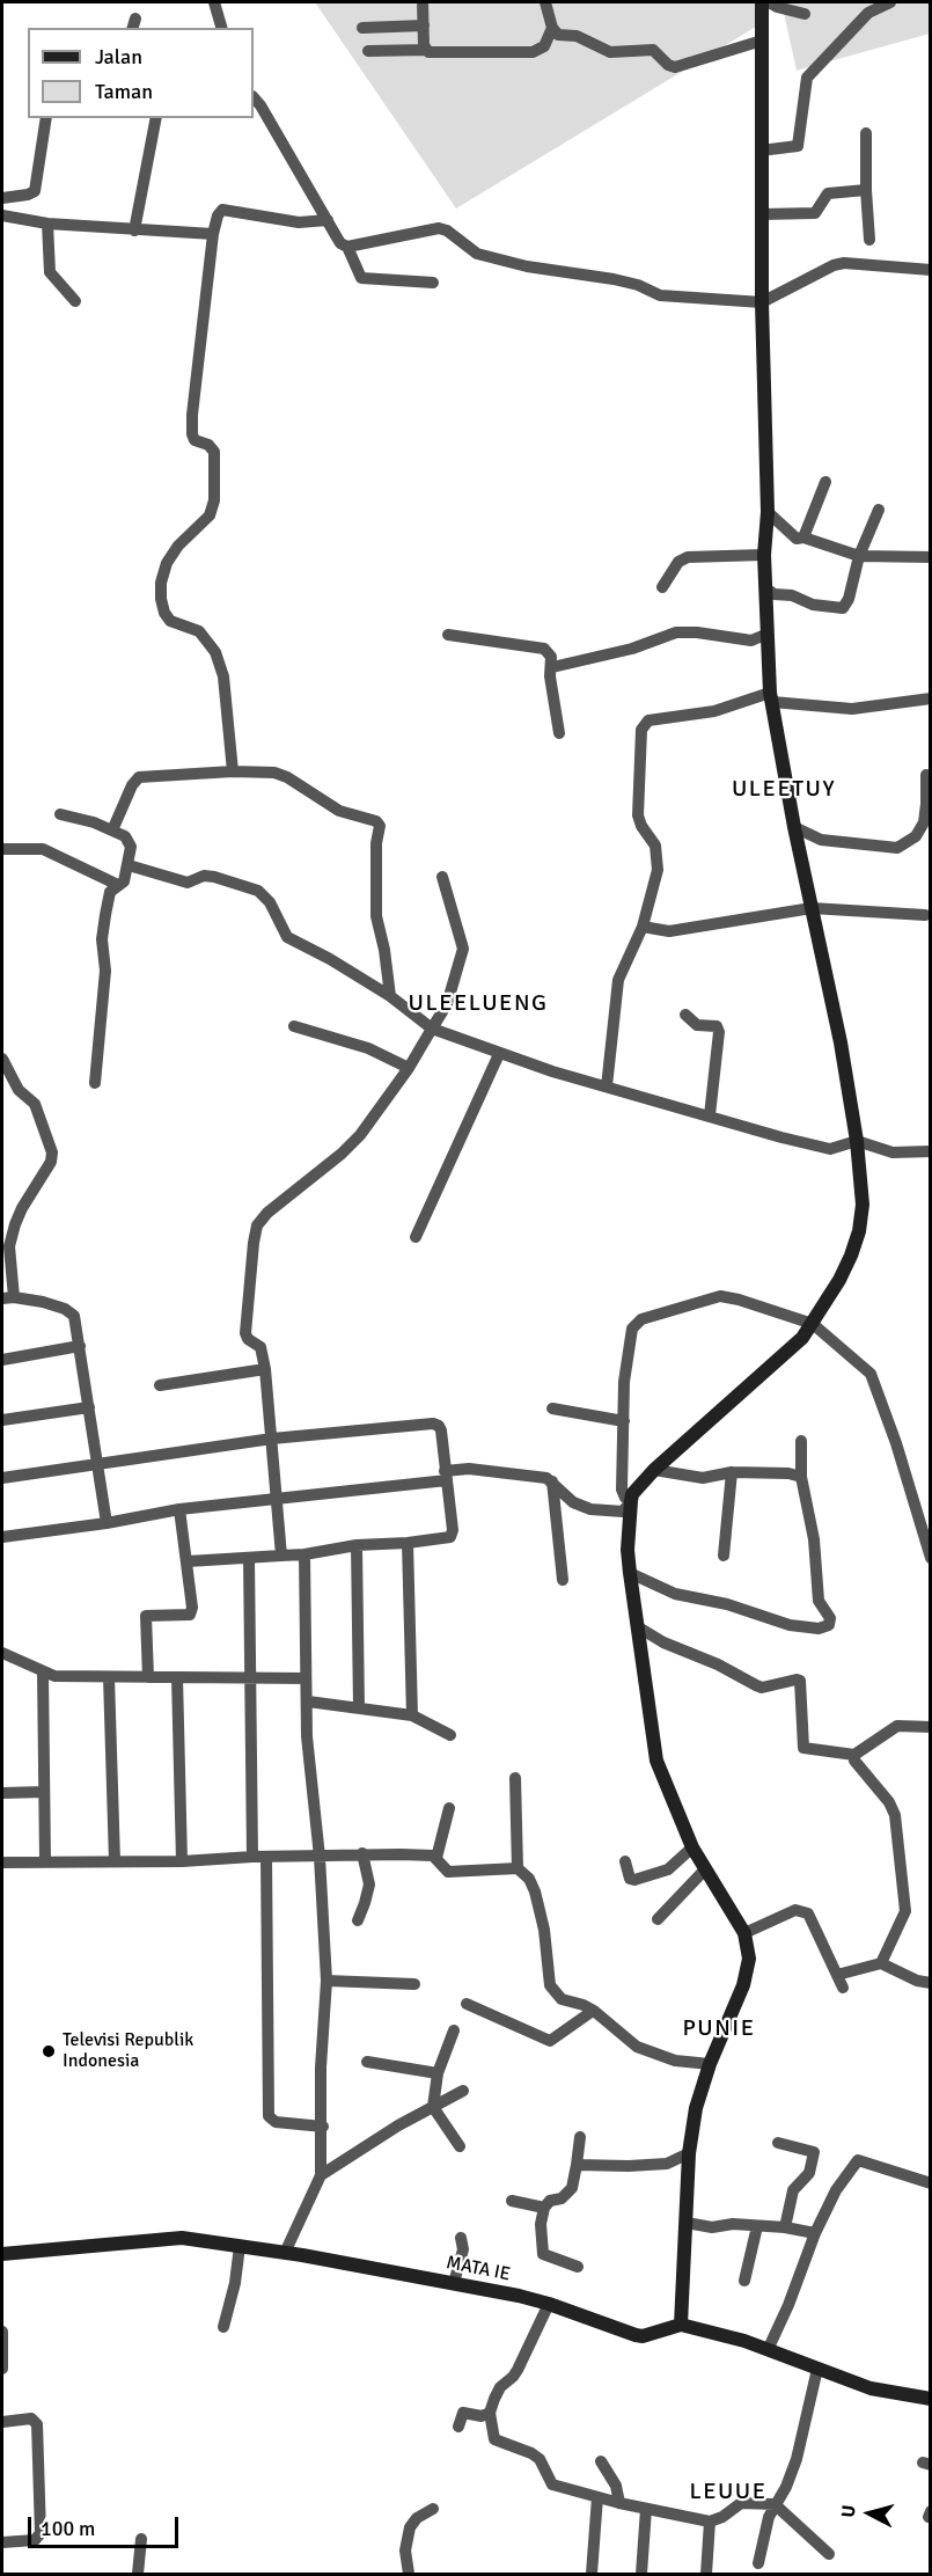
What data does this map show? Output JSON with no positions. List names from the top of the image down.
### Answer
{
  "streets": {
    "street": ["MATA IE"]
  },
  "districts": [
    "ULEETUY",
    "ULEELUENG",
    "PUNIE",
    "LEUUE"
  ],
  "places": ["Televisi Republik Indonesia"],
  "legend": ["Jalan", "Taman"],
  "scale_bar": "100 m",
  "north": "left"
}
